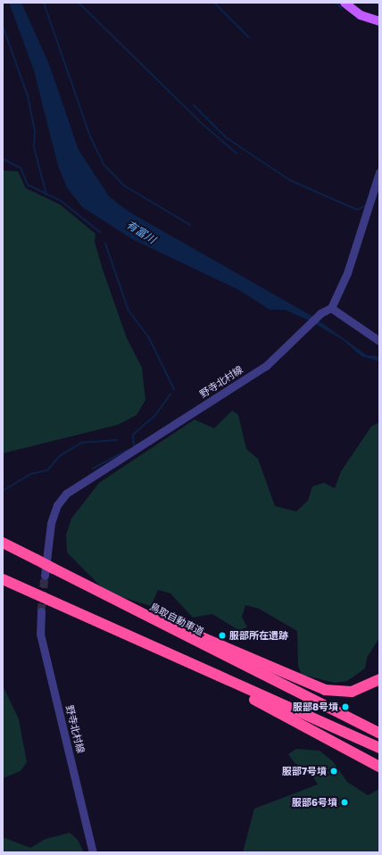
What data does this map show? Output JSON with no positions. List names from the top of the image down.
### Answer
{
  "streets": {
    "highway": ["鳥取自動車道"],
    "street": ["野寺北村線"]
  },
  "water": ["有富川"],
  "places": [
    "服部所在遺跡",
    "服部8号墳",
    "服部7号墳",
    "服部6号墳"
  ]
}
